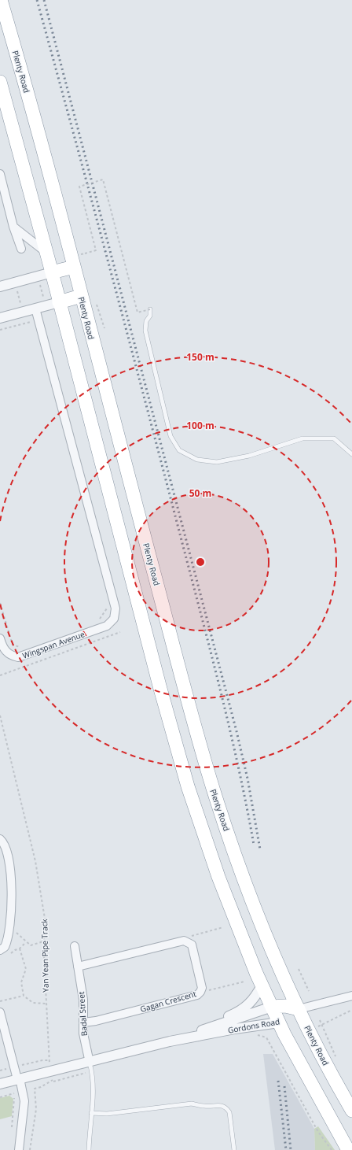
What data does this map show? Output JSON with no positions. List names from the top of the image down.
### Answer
{
  "streets": {
    "highway": ["Plenty Road", "Gordons Road"],
    "street": ["Wingspan Avenue", "Gagan Crescent", "Badal Street"],
    "path": ["Yan Yean Pipe Track"]
  },
  "crossings": [
    ["Plenty Road", "Gordons Road"],
    ["Yan Yean Pipe Track", "Gordons Road"],
    ["Gagan Crescent", "Badal Street"],
    ["Badal Street", "Gordons Road"]
  ],
  "rings": ["150 m", "100 m", "50 m"]
}
